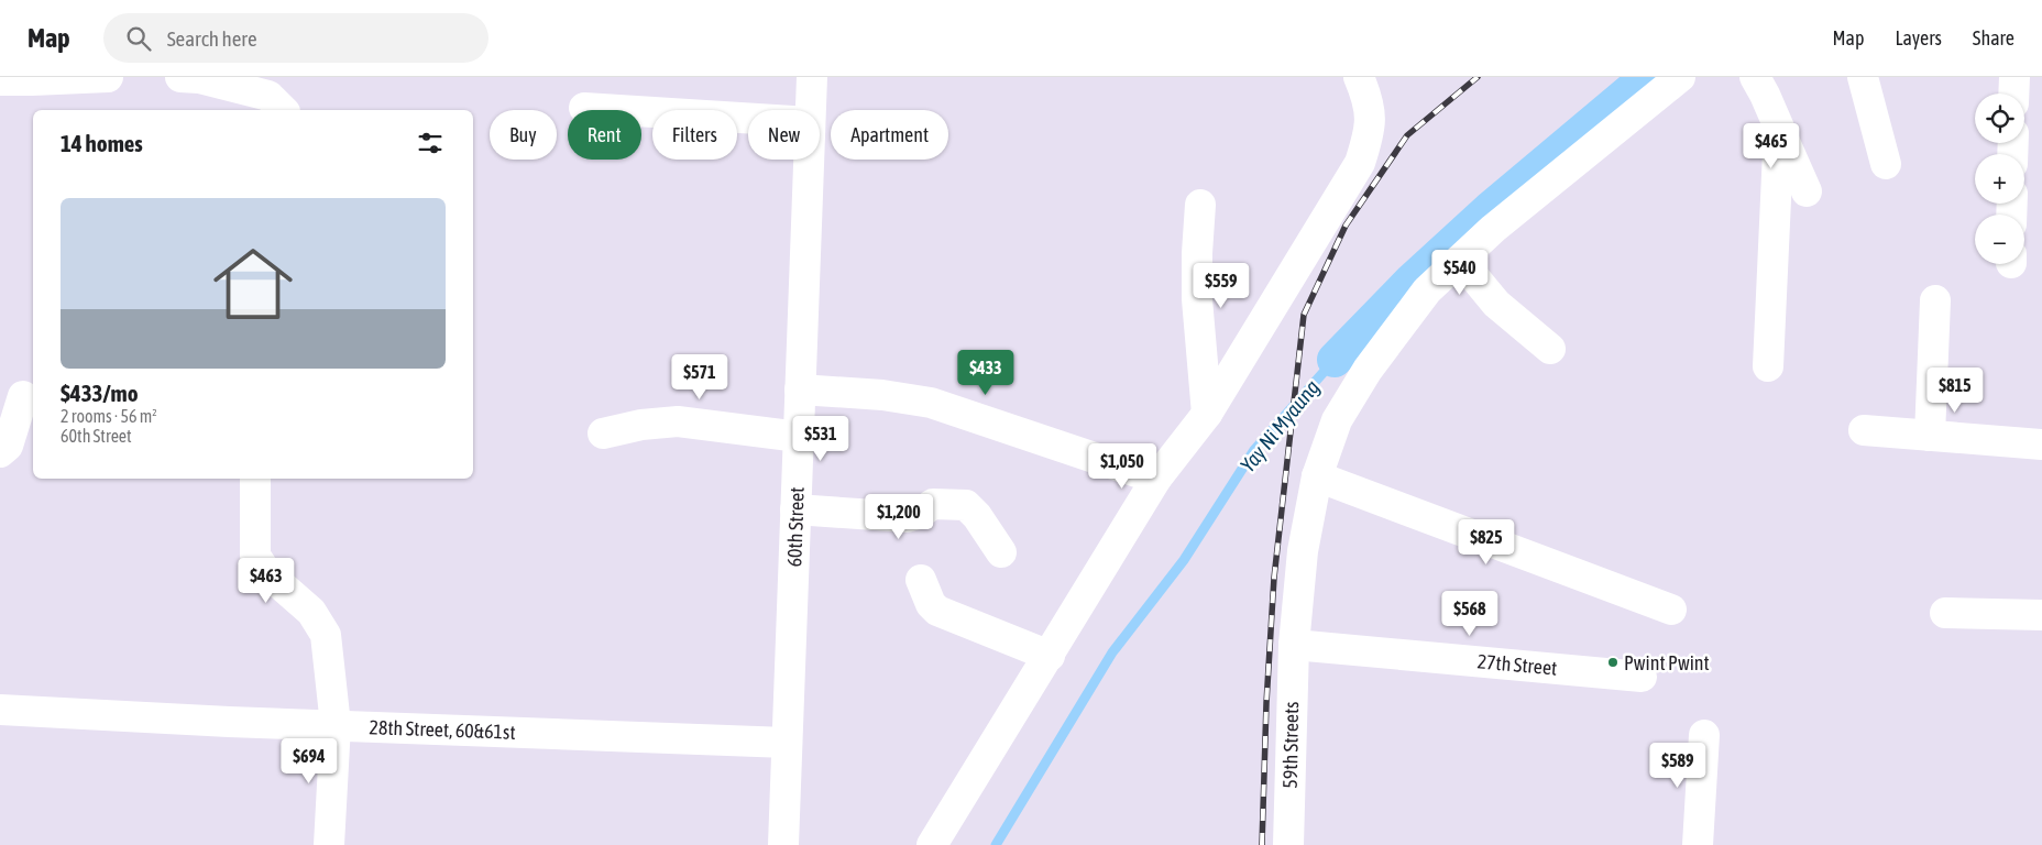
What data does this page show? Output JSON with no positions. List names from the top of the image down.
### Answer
{
  "streets": {
    "street": [
      "60th Street",
      "27th Street",
      "28th Street, 60&61st",
      "59th Streets"
    ]
  },
  "crossings": [
    ["60th Street", "28th Street, 60&61st"],
    ["27th Street", "59th Streets"]
  ],
  "water": ["Yay Ni Myaung"],
  "places": ["Pwint Pwint"],
  "page": {
    "header": "Map",
    "search": "Search here",
    "nav": ["Map", "Layers", "Share"],
    "map_buttons": ["+", "−"],
    "chip": [
      "Buy",
      "Rent",
      "Filters",
      "New",
      "Apartment"
    ],
    "heading": "14 homes",
    "price": [
      "$465",
      "$540",
      "$559",
      "$433",
      "$571",
      "$815",
      "$531",
      "$1,050",
      "$1,200",
      "$825",
      "$463",
      "$568",
      "$694",
      "$589"
    ],
    "list": [
      {
        "name": "$433/mo",
        "note": "2 rooms · 56 m² · 60th Street"
      }
    ]
  }
}
